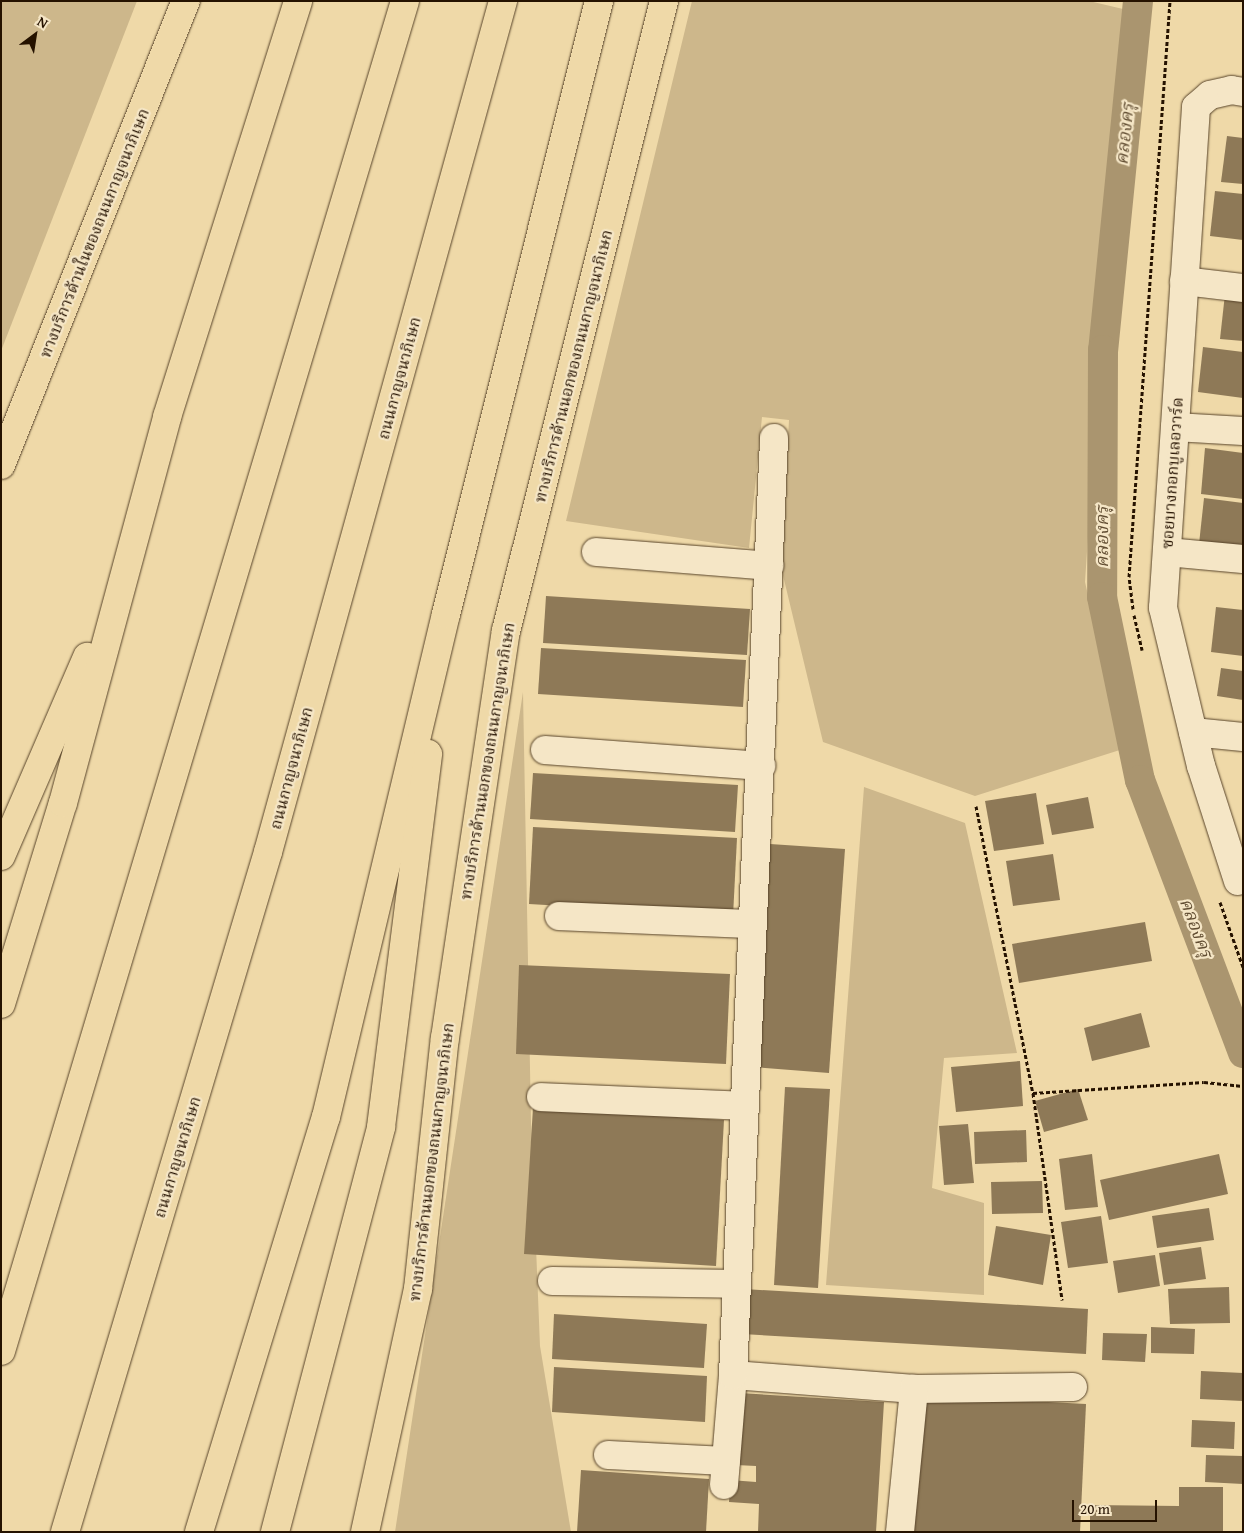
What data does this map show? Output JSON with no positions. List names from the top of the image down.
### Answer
{
  "streets": {
    "main road": ["ทางบริการด้านในของถนนกาญจนาภิเษก", "ทางบริการด้านนอกของถนนกาญจนาภิเษก", "ถนนกาญจนาภิเษก"],
    "street": ["ซอยบางกอกบูเลอวาร์ด"]
  },
  "water": ["คลองครุ"],
  "scale_bar": "20 m",
  "north": "top right"
}
